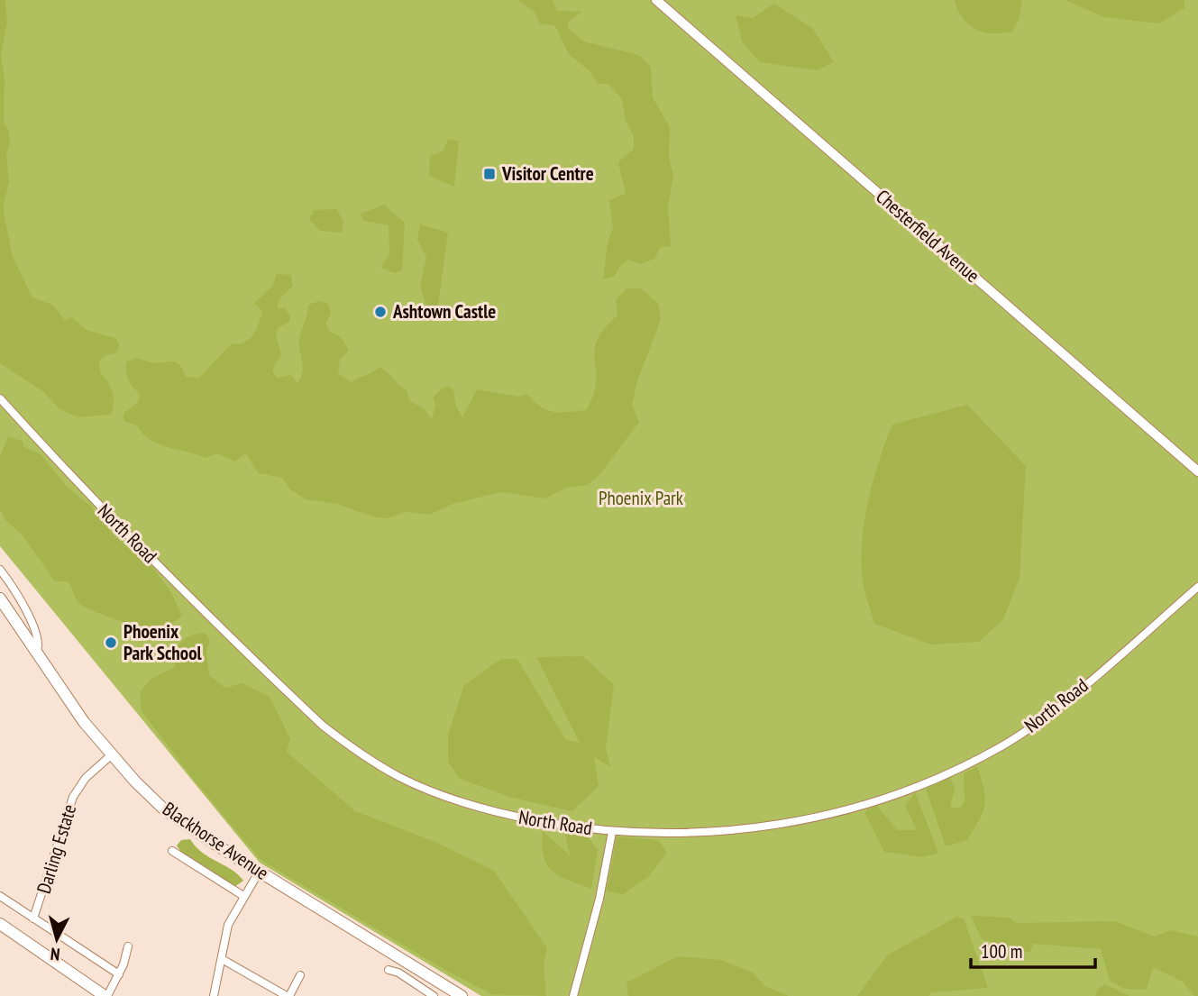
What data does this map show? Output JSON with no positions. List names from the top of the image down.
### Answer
{
  "streets": {
    "main road": ["Blackhorse Avenue"],
    "street": ["Chesterfield Avenue", "North Road", "Darling Estate"]
  },
  "crossings": [
    ["Blackhorse Avenue", "Darling Estate"]
  ],
  "parks": ["Phoenix Park"],
  "places": {
    "transit": ["Visitor Centre"],
    "other": ["Ashtown Castle", "Phoenix Park School"]
  },
  "scale_bar": "100 m",
  "north": "bottom"
}
